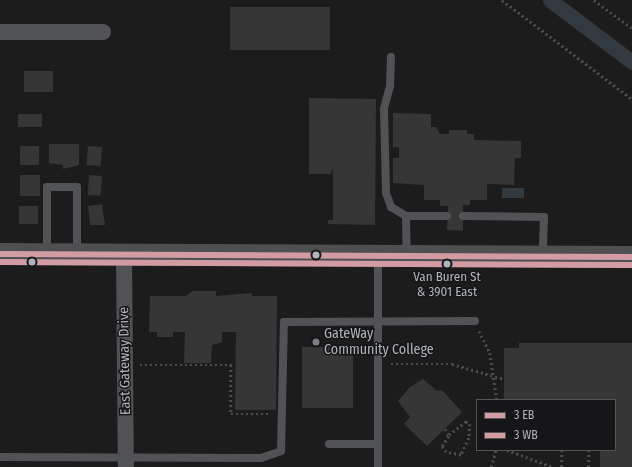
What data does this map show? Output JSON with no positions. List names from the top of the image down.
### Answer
{
  "streets": {
    "street": ["East Gateway Drive"]
  },
  "places": ["Van Buren St & 3901 East", "GateWay Community College"],
  "legend": ["3 EB", "3 WB"]
}
